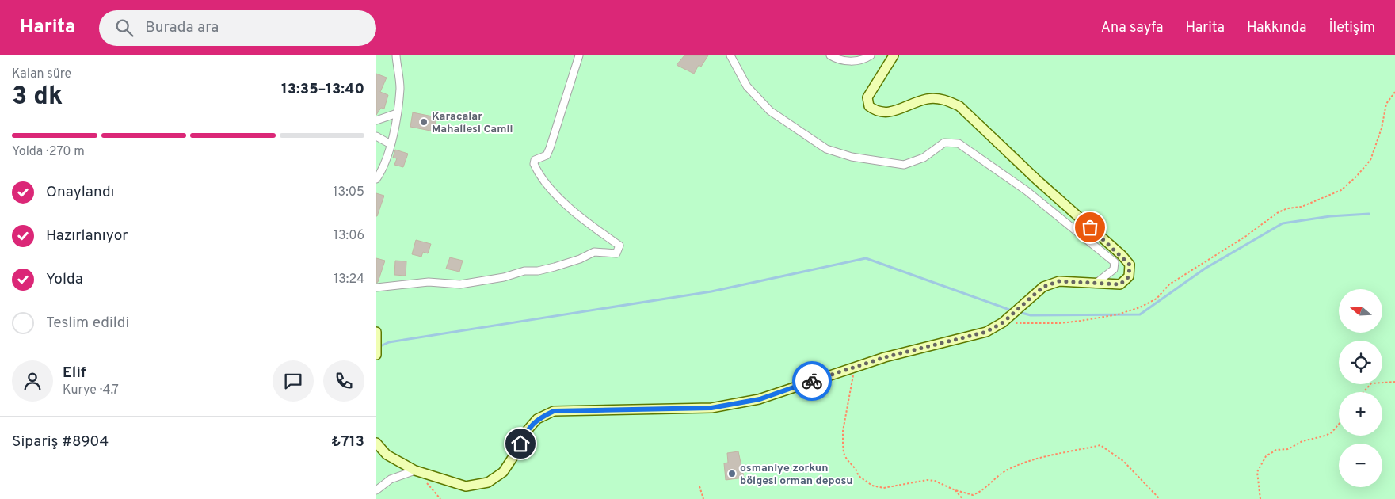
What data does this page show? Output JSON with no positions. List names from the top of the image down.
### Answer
{
  "places": ["Karacalar Mahallesi Camii", "osmaniye zorkun bölgesi orman deposu"],
  "north": "left",
  "page": {
    "header": "Harita",
    "search": "Burada ara",
    "nav": [
      "Ana sayfa",
      "Harita",
      "Hakkında",
      "İletişim"
    ],
    "heading": ["3 dk", "Kalan süre", "13:35–13:40"],
    "panel": [
      "Elif",
      "Kurye · 4.7",
      "Sipariş #8904",
      "₺713"
    ],
    "bar": "Yolda · 270 m",
    "list": [
      ["Onaylandı", "13:05"],
      ["Hazırlanıyor", "13:06"],
      ["Yolda", "13:24"],
      "Teslim edildi"
    ],
    "map_buttons": ["+", "−"]
  }
}
